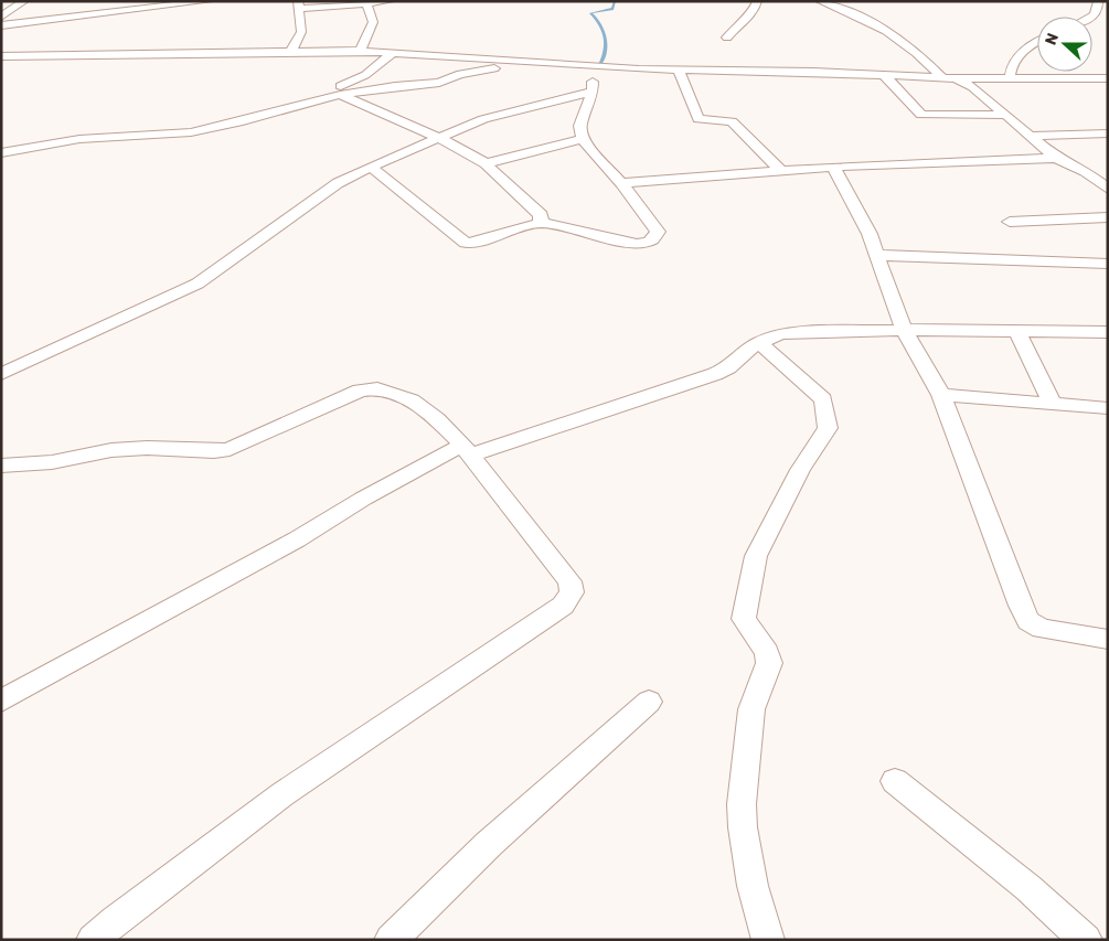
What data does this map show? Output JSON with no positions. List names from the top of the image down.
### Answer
{
  "north": "left"
}
